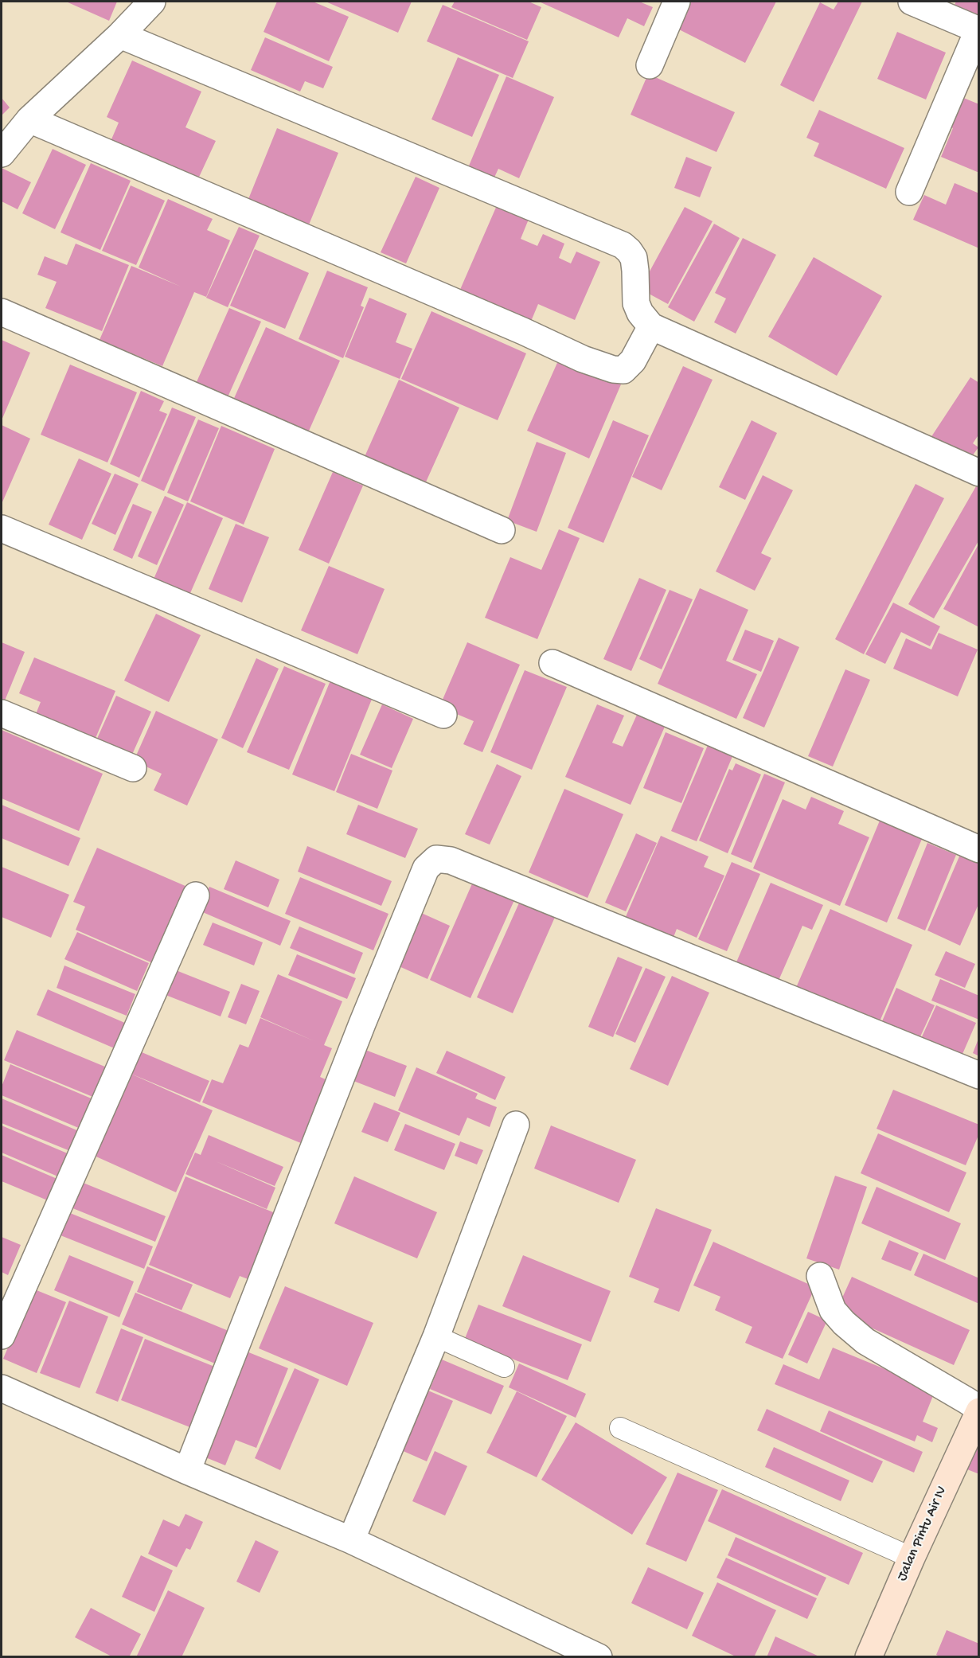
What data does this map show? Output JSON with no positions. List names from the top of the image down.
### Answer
{
  "streets": {
    "main road": ["Jalan Pintu Air IV"]
  }
}
